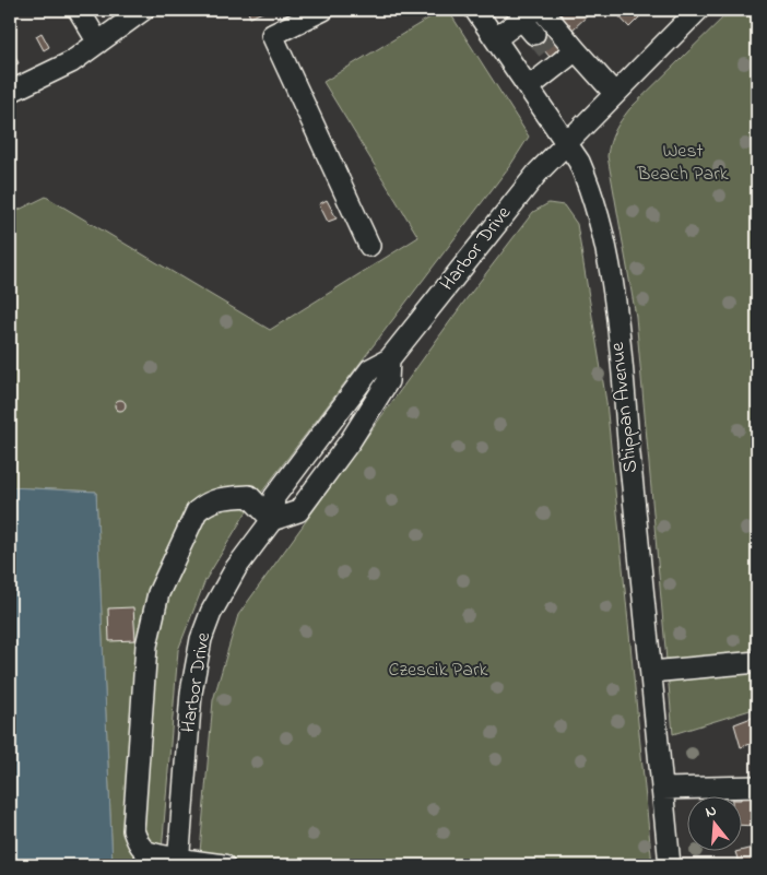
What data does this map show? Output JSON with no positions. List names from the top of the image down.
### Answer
{
  "streets": {
    "street": ["Harbor Drive", "Shippan Avenue"]
  },
  "crossings": [
    ["Harbor Drive", "Shippan Avenue"]
  ],
  "parks": ["West Beach Park", "Czescik Park"],
  "north": "top"
}
